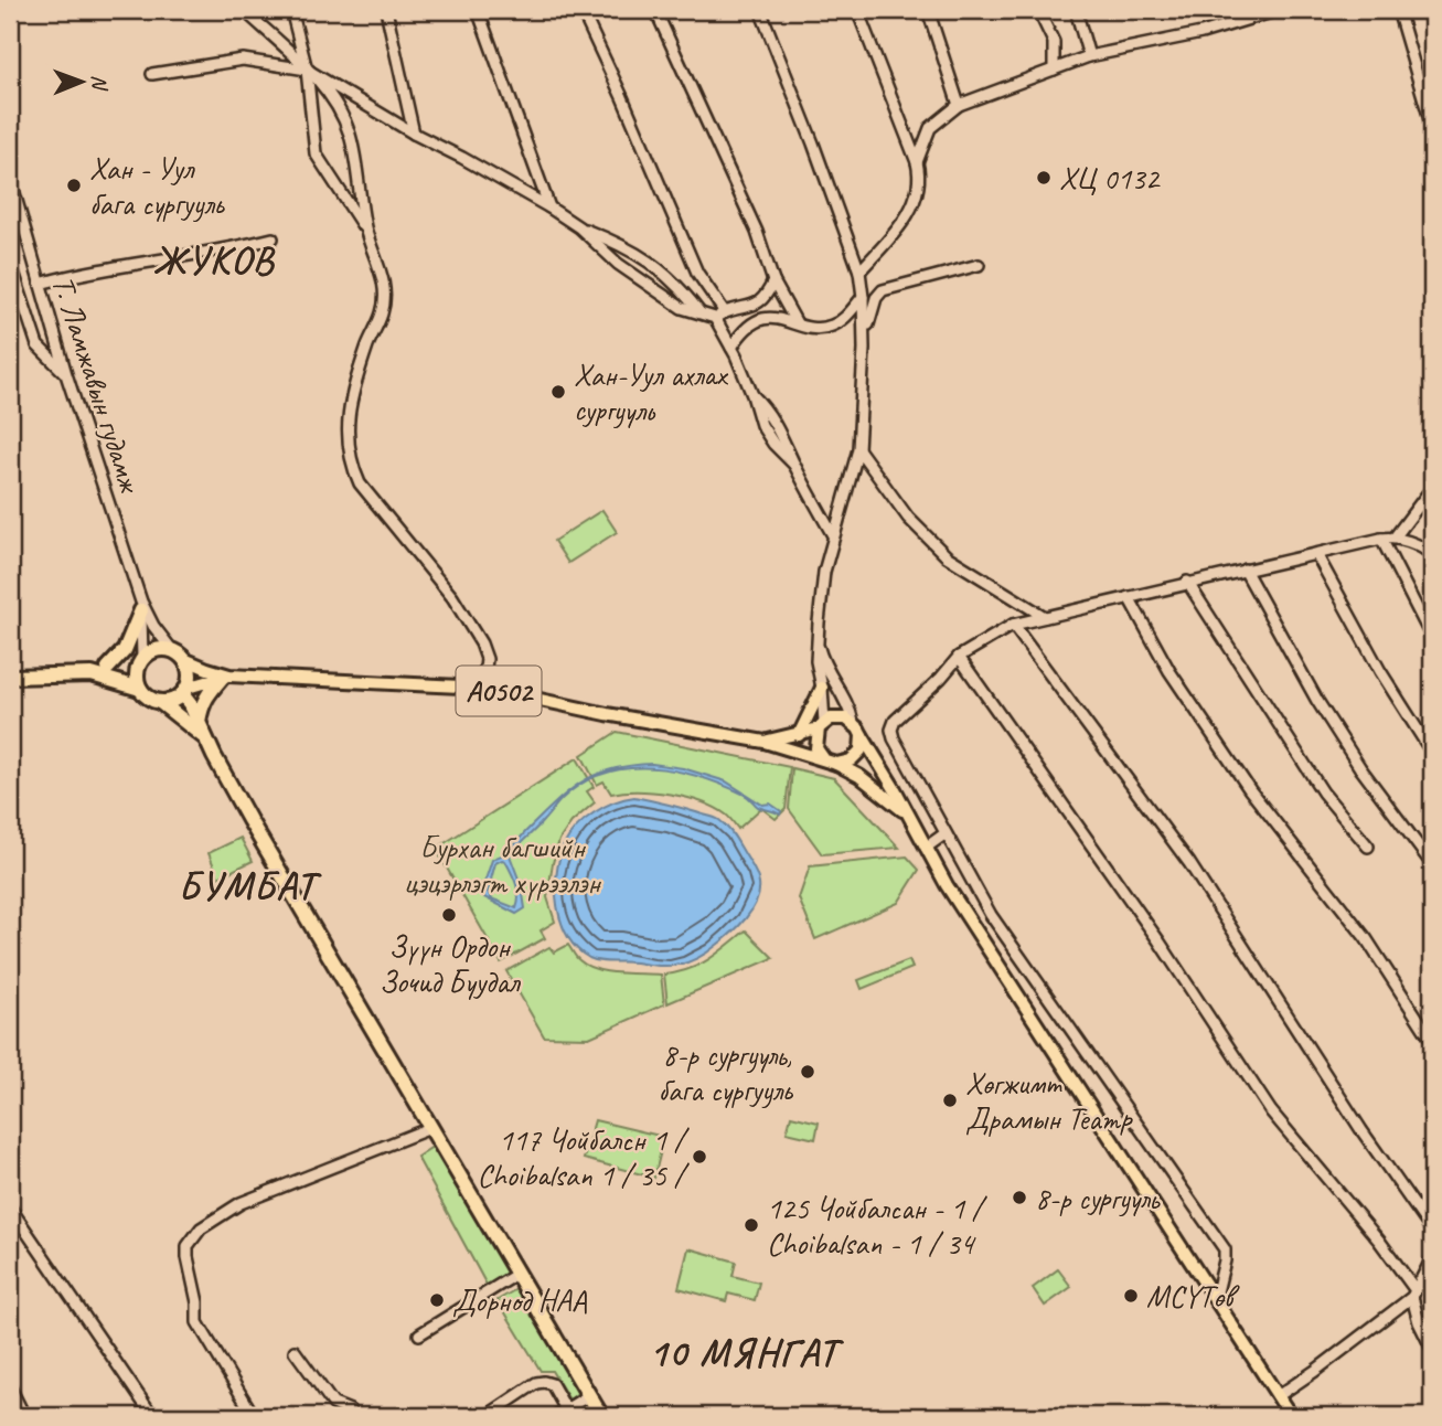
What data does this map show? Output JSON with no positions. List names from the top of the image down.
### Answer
{
  "streets": {
    "highway": ["A0502"],
    "street": ["Т. Ламжавын гудамж"]
  },
  "crossings": [
    ["Т. Ламжавын гудамж", "A0502"]
  ],
  "districts": ["ЖУКОВ", "БУМБАТ", "10 МЯНГАТ"],
  "parks": ["Бурхан багшийн цэцэрлэгт хүрээлэн"],
  "places": [
    "ХЦ 0132",
    "Хан - Уул бага сургууль",
    "Хан-Уул ахлах сургууль",
    "Зүүн Ордон Зочид Буудал",
    "8-р сургууль, бага сургууль",
    "Хөгжимт Драмын Театр",
    "117 Чойбалсн 1 / Choibalsan 1 / 35 /",
    "8-р сургууль",
    "125 Чойбалсан - 1 / Choibalsan - 1 / 34",
    "МСҮТөв",
    "Дорнод НАА"
  ],
  "north": "right"
}
